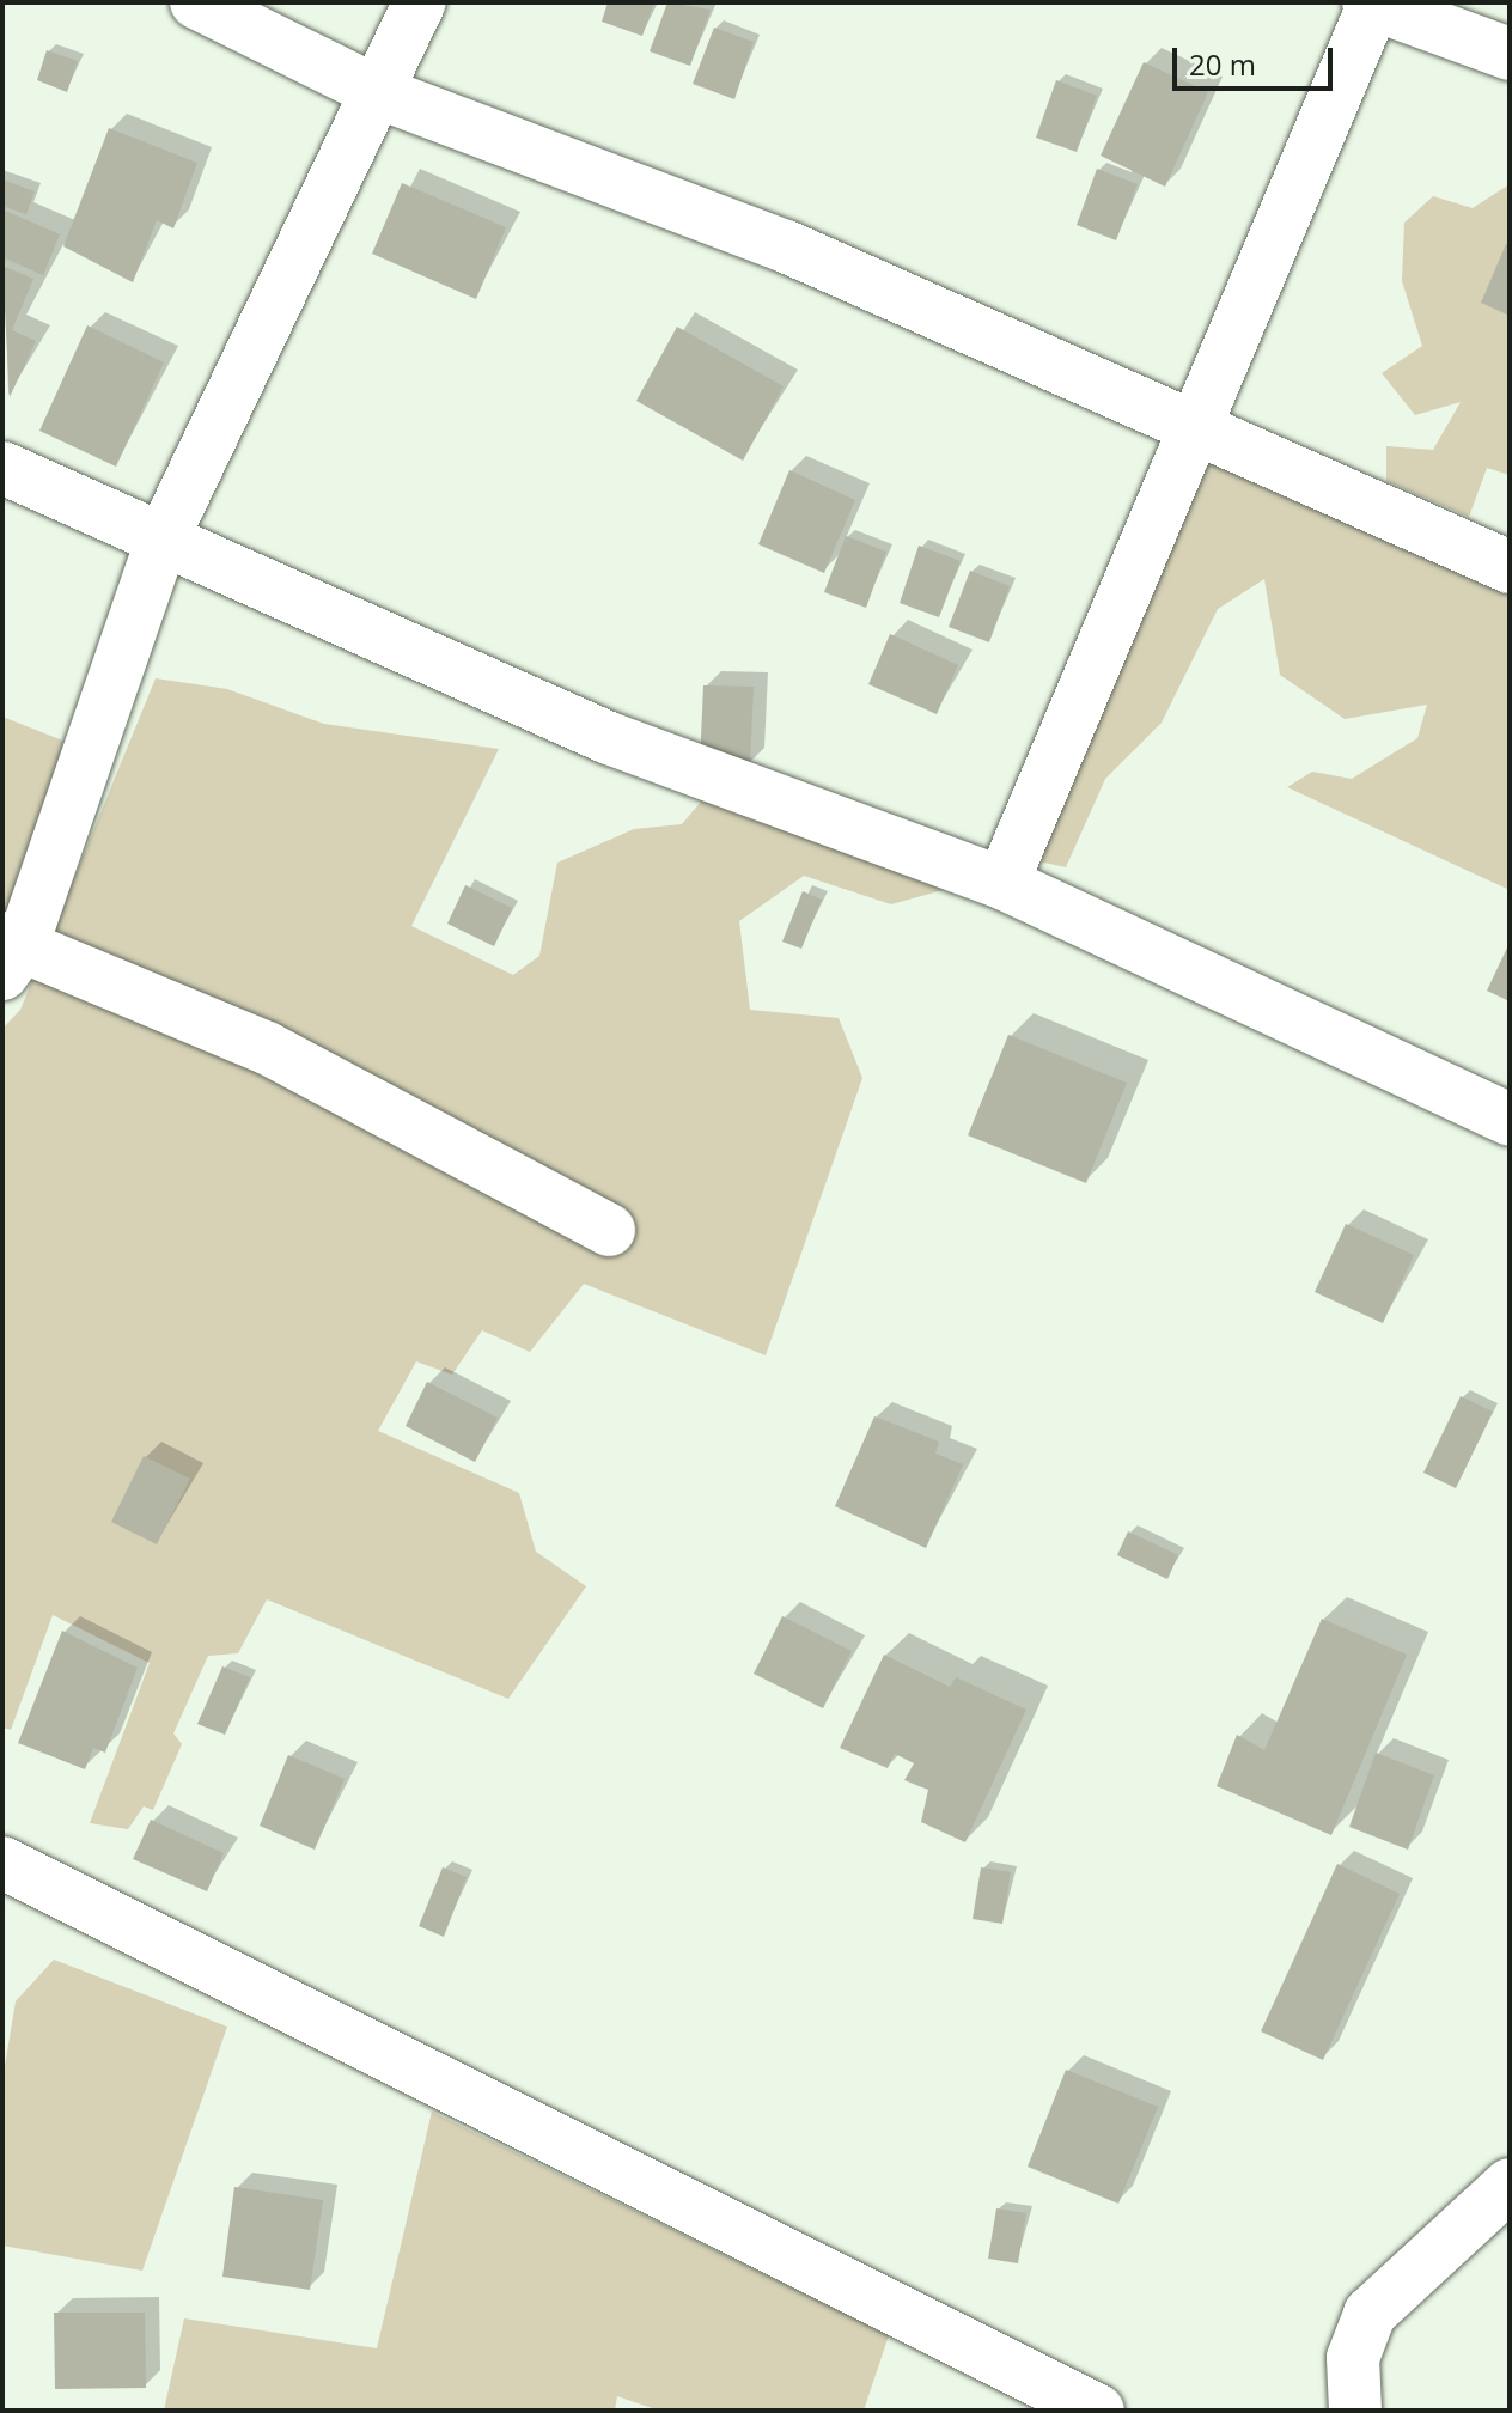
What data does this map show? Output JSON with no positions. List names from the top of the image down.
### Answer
{
  "scale_bar": "20 m"
}
